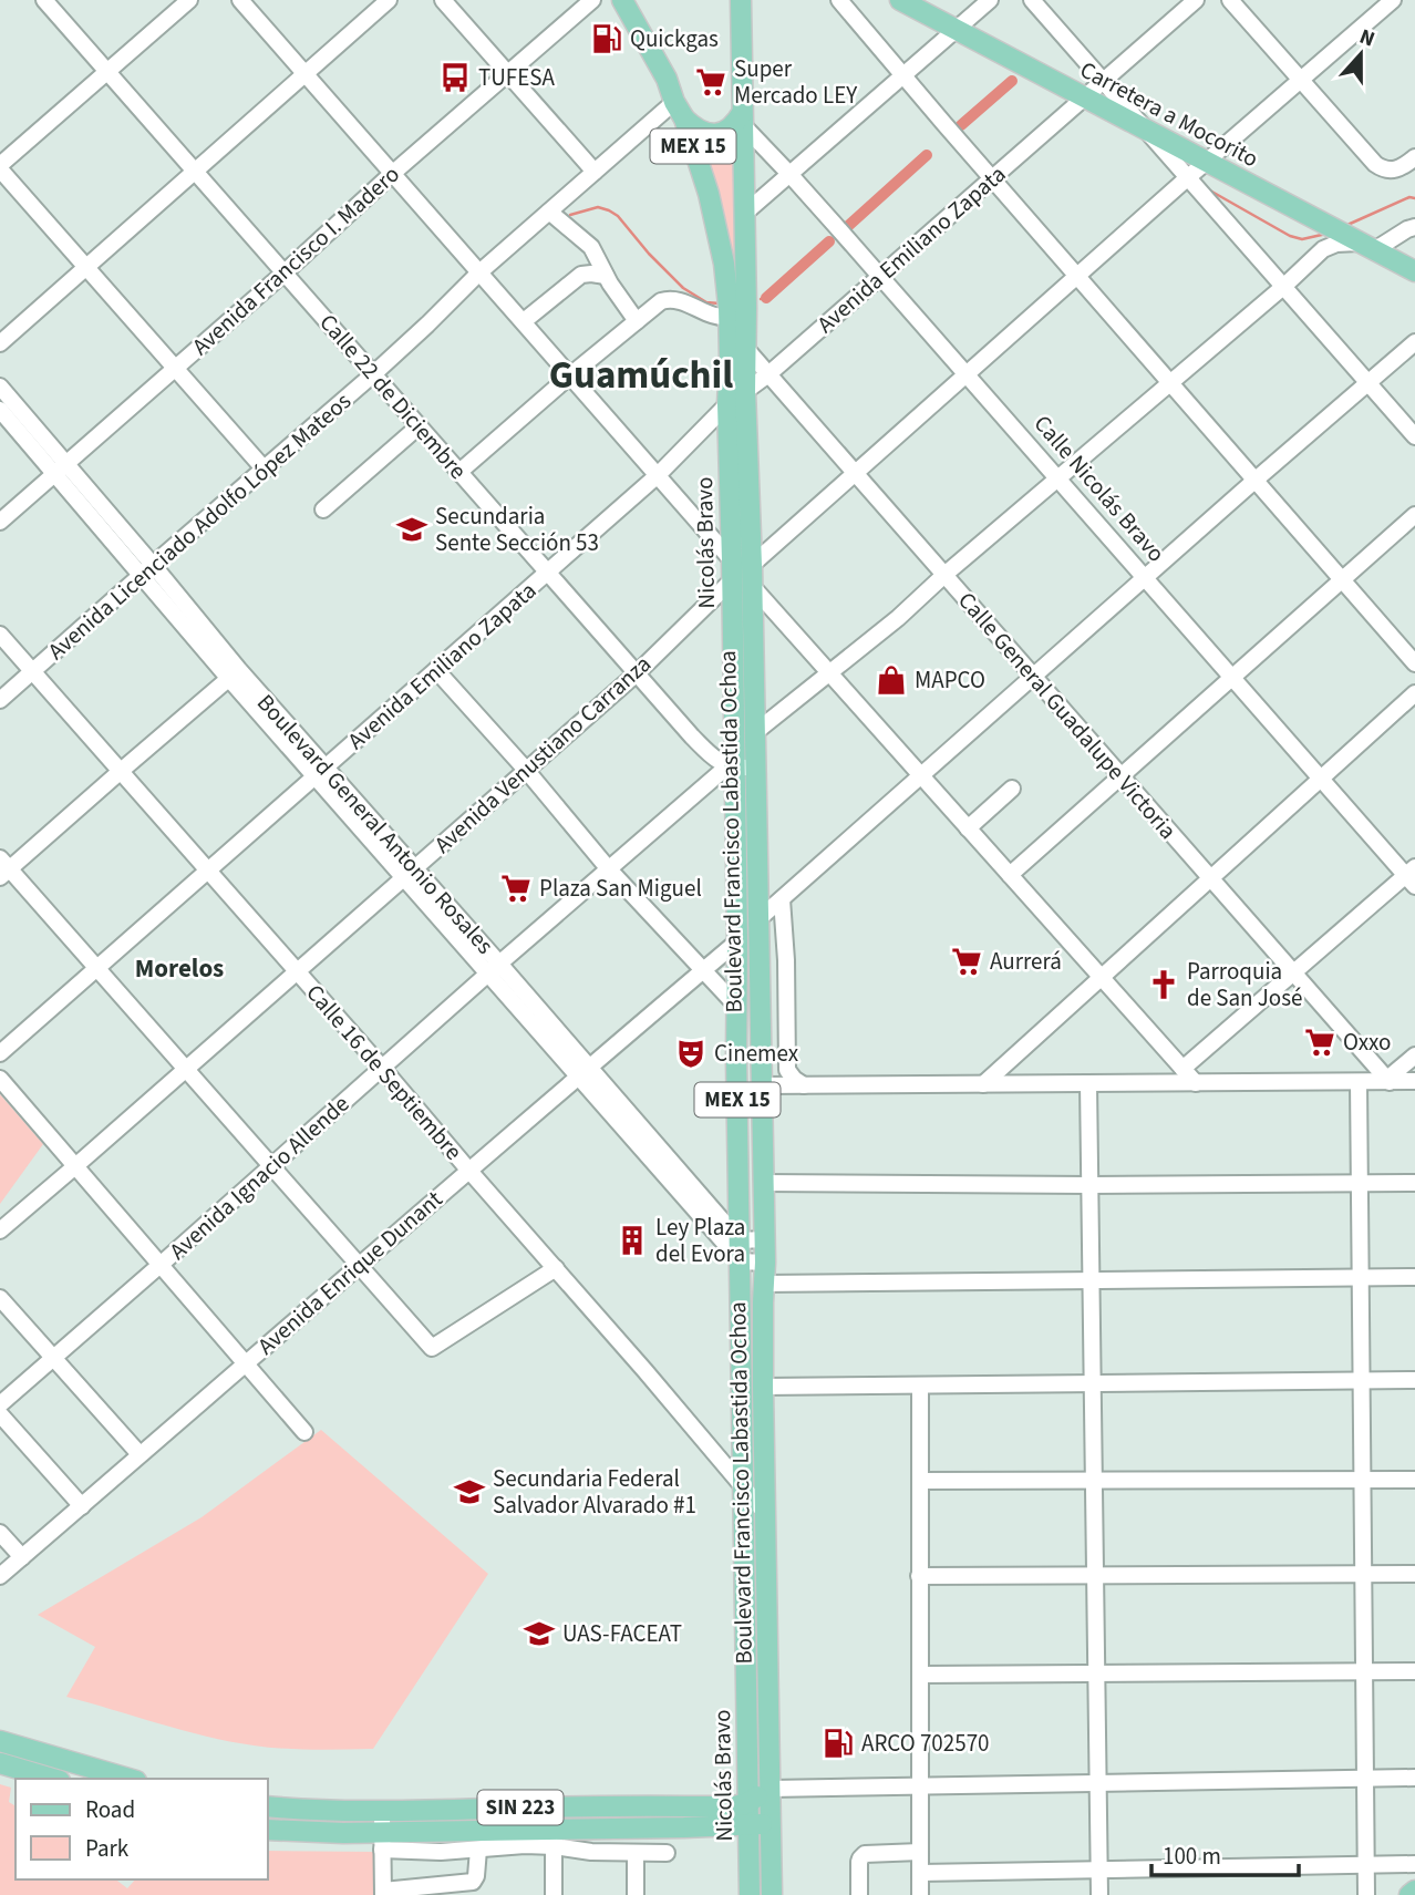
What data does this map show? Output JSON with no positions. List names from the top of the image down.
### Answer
{
  "streets": {
    "main road": [
      "Carretera a Mocorito",
      "MEX 15",
      "Nicolás Bravo",
      "Boulevard Francisco Labastida Ochoa",
      "SIN 223"
    ],
    "street": [
      "Avenida Emiliano Zapata",
      "Avenida Francisco I. Madero",
      "Calle 22 de Diciembre",
      "Calle Nicolás Bravo",
      "Avenida Licenciado Adolfo López Mateos",
      "Calle General Guadalupe Victoria",
      "Avenida Venustiano Carranza",
      "Boulevard General Antonio Rosales",
      "Calle 16 de Septiembre",
      "Avenida Ignacio Allende",
      "Avenida Enrique Dunant"
    ]
  },
  "crossings": [
    ["Carretera a Mocorito", "Avenida Emiliano Zapata"],
    ["Carretera a Mocorito", "Avenida Venustiano Carranza"],
    ["MEX 15", "Avenida Licenciado Adolfo López Mateos"],
    ["MEX 15", "Nicolás Bravo"],
    ["Avenida Emiliano Zapata", "Calle 22 de Diciembre"],
    ["Avenida Emiliano Zapata", "Calle Nicolás Bravo"],
    ["Avenida Emiliano Zapata", "Nicolás Bravo"],
    ["Avenida Emiliano Zapata", "Calle General Guadalupe Victoria"],
    ["Avenida Emiliano Zapata", "Boulevard General Antonio Rosales"],
    ["Avenida Emiliano Zapata", "Boulevard Francisco Labastida Ochoa"],
    ["Avenida Emiliano Zapata", "Calle 16 de Septiembre"],
    ["Avenida Francisco I. Madero", "Calle 22 de Diciembre"],
    ["Avenida Francisco I. Madero", "Boulevard General Antonio Rosales"],
    ["Calle 22 de Diciembre", "Avenida Licenciado Adolfo López Mateos"],
    ["Calle 22 de Diciembre", "Nicolás Bravo"],
    ["Calle 22 de Diciembre", "Avenida Venustiano Carranza"],
    ["Calle 22 de Diciembre", "Avenida Ignacio Allende"],
    ["Calle Nicolás Bravo", "Avenida Venustiano Carranza"],
    ["Calle Nicolás Bravo", "Boulevard Francisco Labastida Ochoa"],
    ["Avenida Licenciado Adolfo López Mateos", "Boulevard General Antonio Rosales"],
    ["Avenida Licenciado Adolfo López Mateos", "Calle 16 de Septiembre"],
    ["Nicolás Bravo", "Avenida Venustiano Carranza"],
    ["Nicolás Bravo", "Boulevard General Antonio Rosales"],
    ["Nicolás Bravo", "Boulevard Francisco Labastida Ochoa"],
    ["Nicolás Bravo", "Calle 16 de Septiembre"],
    ["Nicolás Bravo", "Avenida Ignacio Allende"],
    ["Nicolás Bravo", "Avenida Enrique Dunant"],
    ["Nicolás Bravo", "SIN 223"],
    ["Calle General Guadalupe Victoria", "Avenida Venustiano Carranza"],
    ["Calle General Guadalupe Victoria", "Boulevard Francisco Labastida Ochoa"],
    ["Avenida Venustiano Carranza", "Boulevard General Antonio Rosales"],
    ["Avenida Venustiano Carranza", "Boulevard Francisco Labastida Ochoa"],
    ["Avenida Venustiano Carranza", "Calle 16 de Septiembre"],
    ["Boulevard General Antonio Rosales", "Avenida Ignacio Allende"],
    ["Boulevard General Antonio Rosales", "Avenida Enrique Dunant"],
    ["Boulevard Francisco Labastida Ochoa", "Calle 16 de Septiembre"],
    ["Boulevard Francisco Labastida Ochoa", "SIN 223"],
    ["Calle 16 de Septiembre", "Avenida Ignacio Allende"],
    ["Calle 16 de Septiembre", "Avenida Enrique Dunant"]
  ],
  "districts": ["Guamúchil", "Morelos"],
  "places": {
    "fuel station": ["Quickgas", "ARCO 702570"],
    "bus stop": ["TUFESA"],
    "supermarket": [
      "Super Mercado LEY",
      "Plaza San Miguel",
      "Aurrerá",
      "Oxxo"
    ],
    "school or university": ["Secundaria Sente Sección 53", "Secundaria Federal Salvador Alvarado #1", "UAS-FACEAT"],
    "shop": ["MAPCO"],
    "church": ["Parroquia de San José"],
    "theatre": ["Cinemex"],
    "building": ["Ley Plaza del Evora"]
  },
  "legend": ["Road", "Park"],
  "scale_bar": "100 m",
  "north": "top"
}
